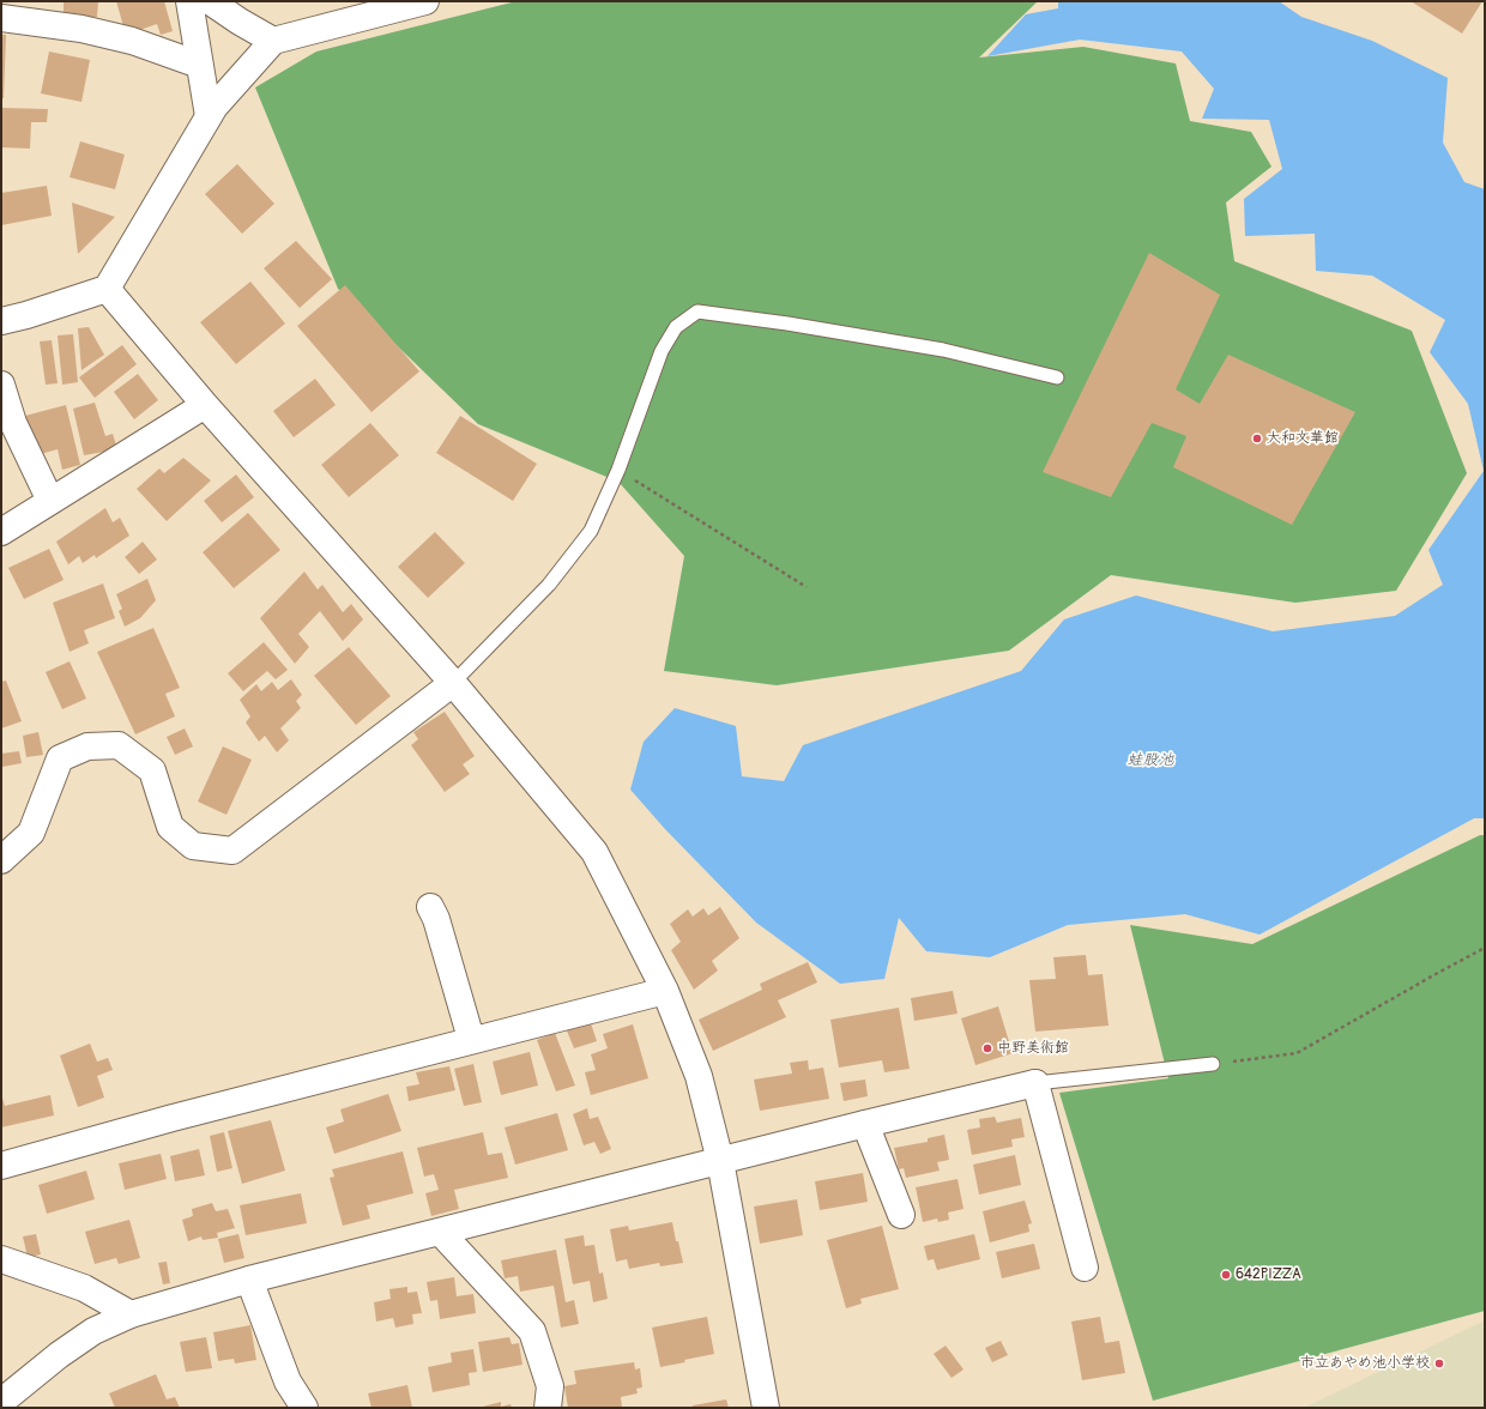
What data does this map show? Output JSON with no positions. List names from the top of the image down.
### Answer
{
  "water": ["蛙股池"],
  "places": [
    "大和文華館",
    "中野美術館",
    "642PIZZA",
    "市立あやめ池小学校"
  ]
}
